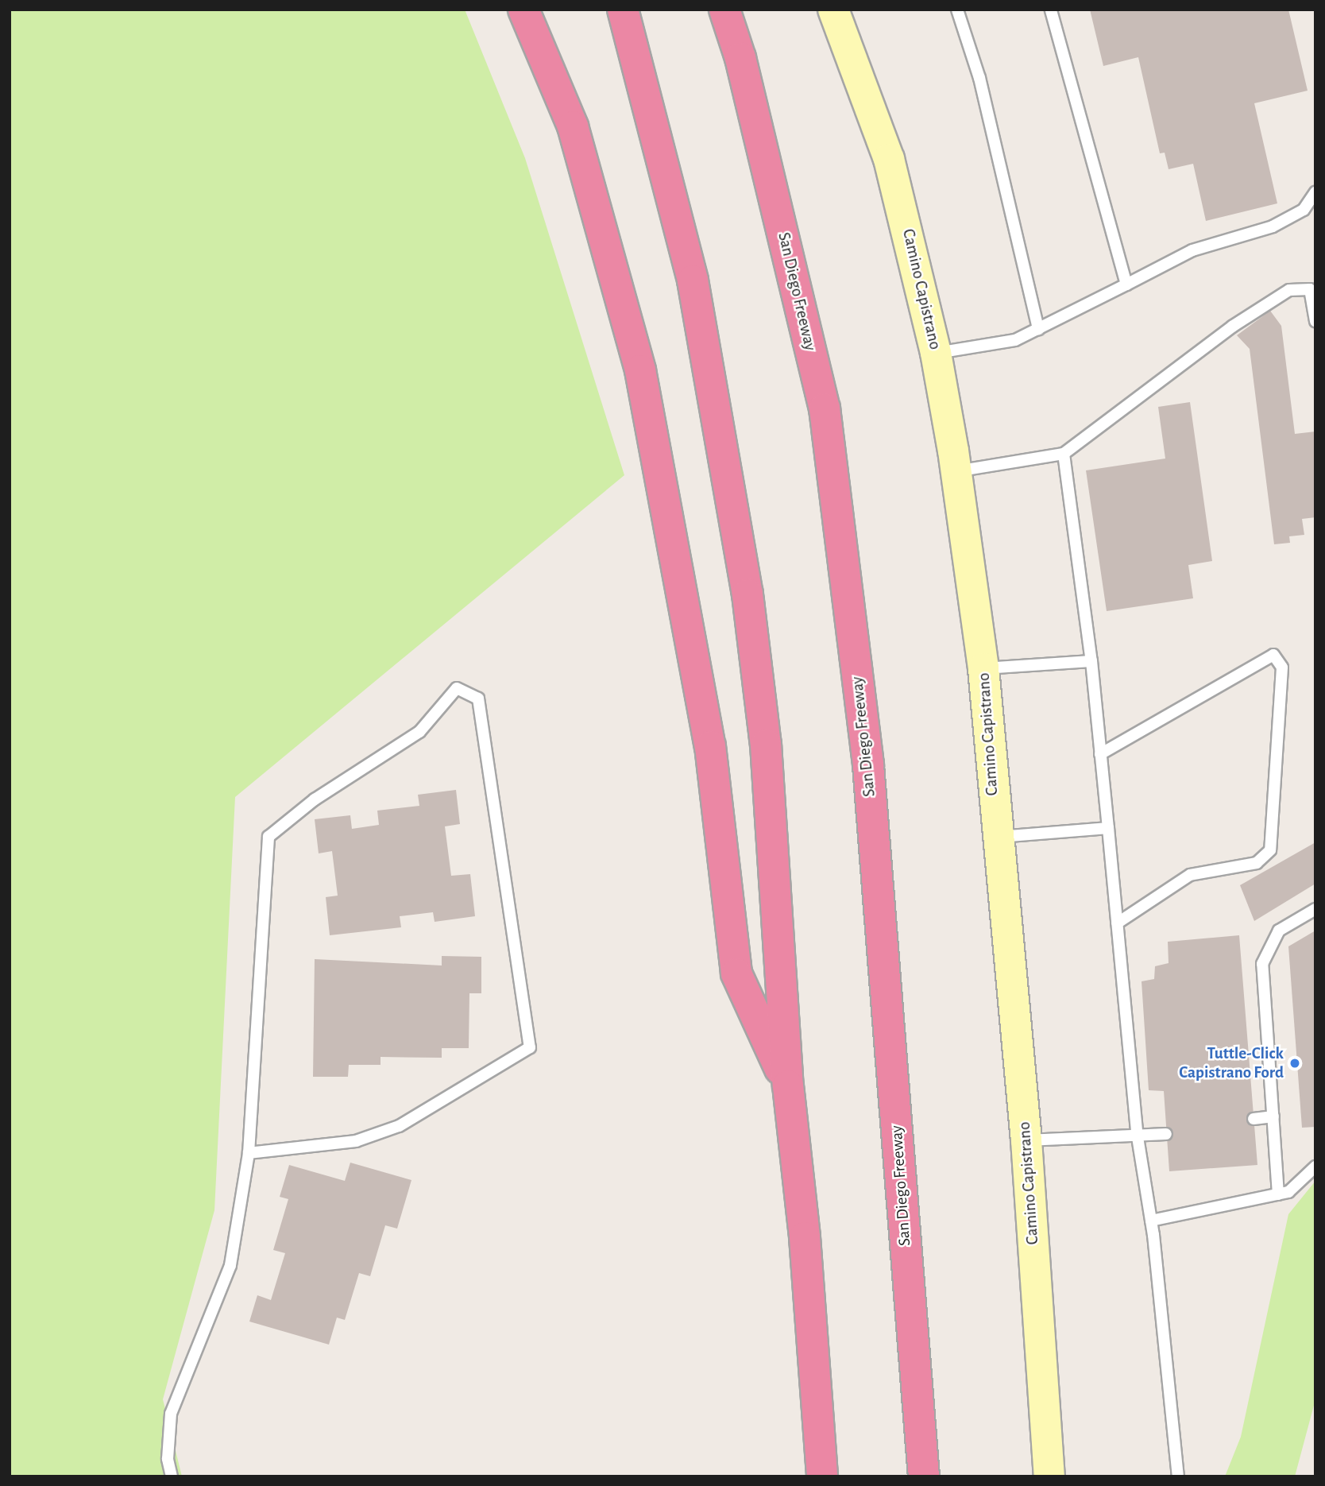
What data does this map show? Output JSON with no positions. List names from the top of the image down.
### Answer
{
  "streets": {
    "highway": ["San Diego Freeway"],
    "main road": ["Camino Capistrano"]
  },
  "places": ["Tuttle-Click Capistrano Ford"]
}
